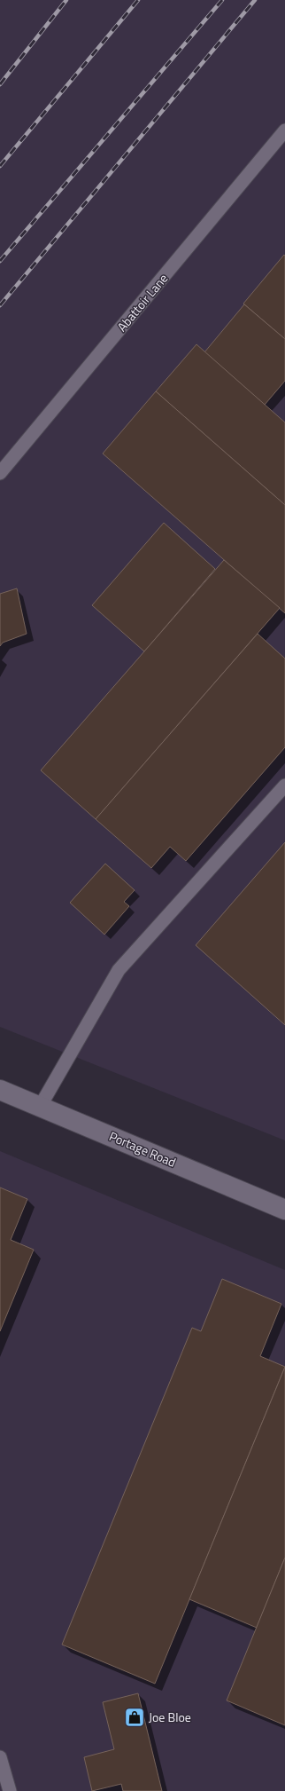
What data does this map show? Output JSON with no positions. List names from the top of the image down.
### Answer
{
  "streets": {
    "street": ["Portage Road"],
    "lane": ["Abattoir Lane"]
  },
  "places": {
    "shop": ["Joe Bloe"]
  }
}
